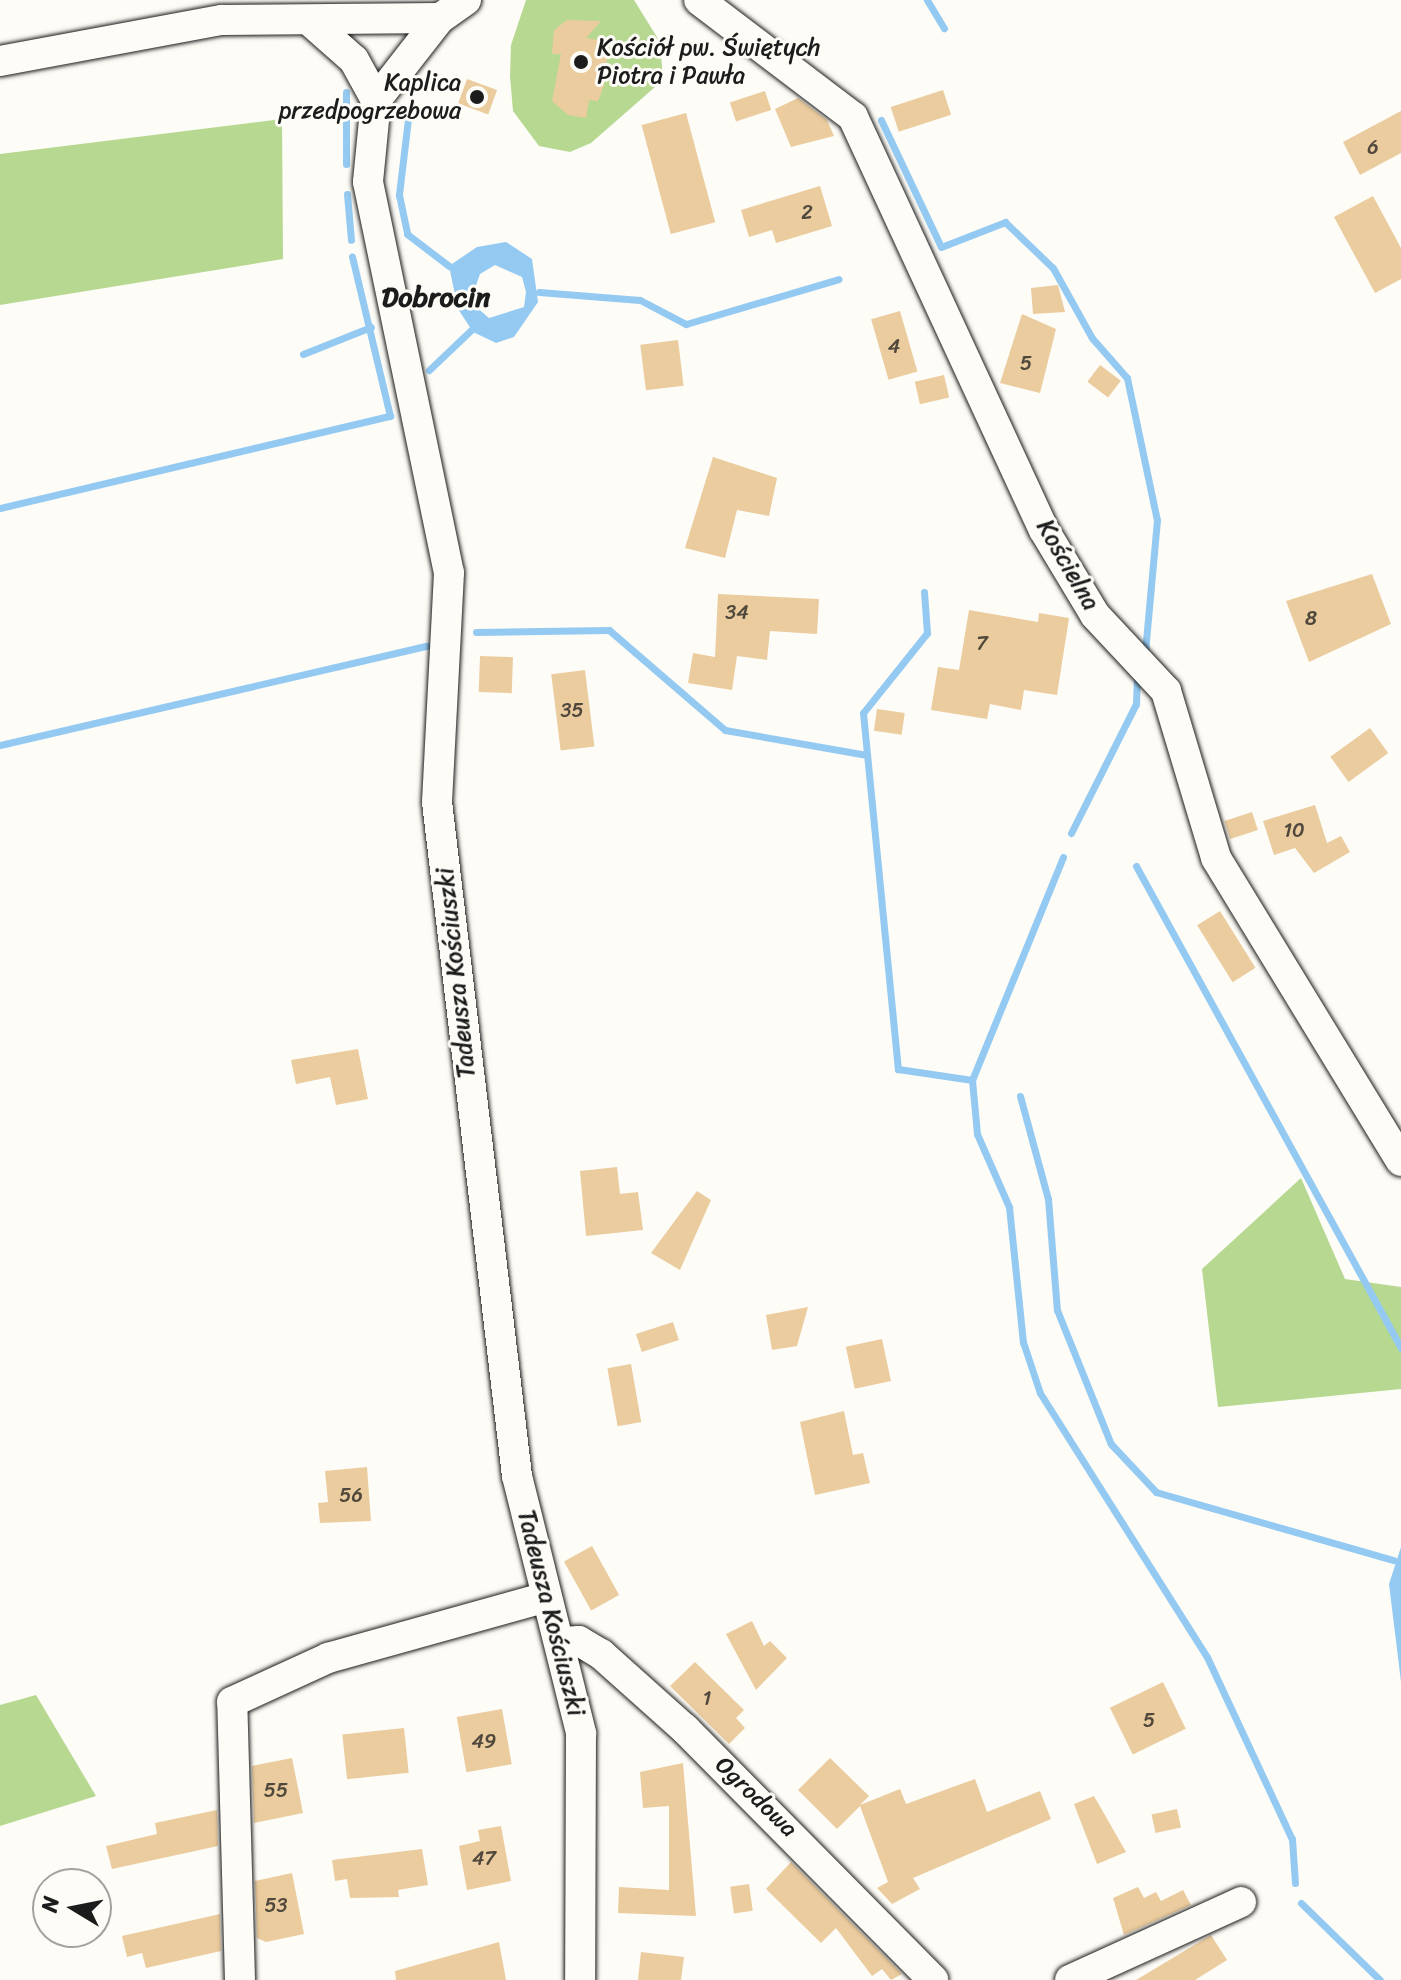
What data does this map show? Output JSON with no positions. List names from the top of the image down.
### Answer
{
  "streets": {
    "street": ["Kościelna", "Tadeusza Kościuszki", "Ogrodowa"]
  },
  "crossings": [
    ["Tadeusza Kościuszki", "Ogrodowa"]
  ],
  "districts": ["Dobrocin"],
  "places": ["Kościół pw. Świętych Piotra i Pawła", "Kaplica przedpogrzebowa"],
  "house_numbers": [
    "6",
    "2",
    "4",
    "5",
    "34",
    "8",
    "7",
    "35",
    "10",
    "56",
    "1",
    "5",
    "49",
    "55",
    "47",
    "53"
  ],
  "north": "left"
}
